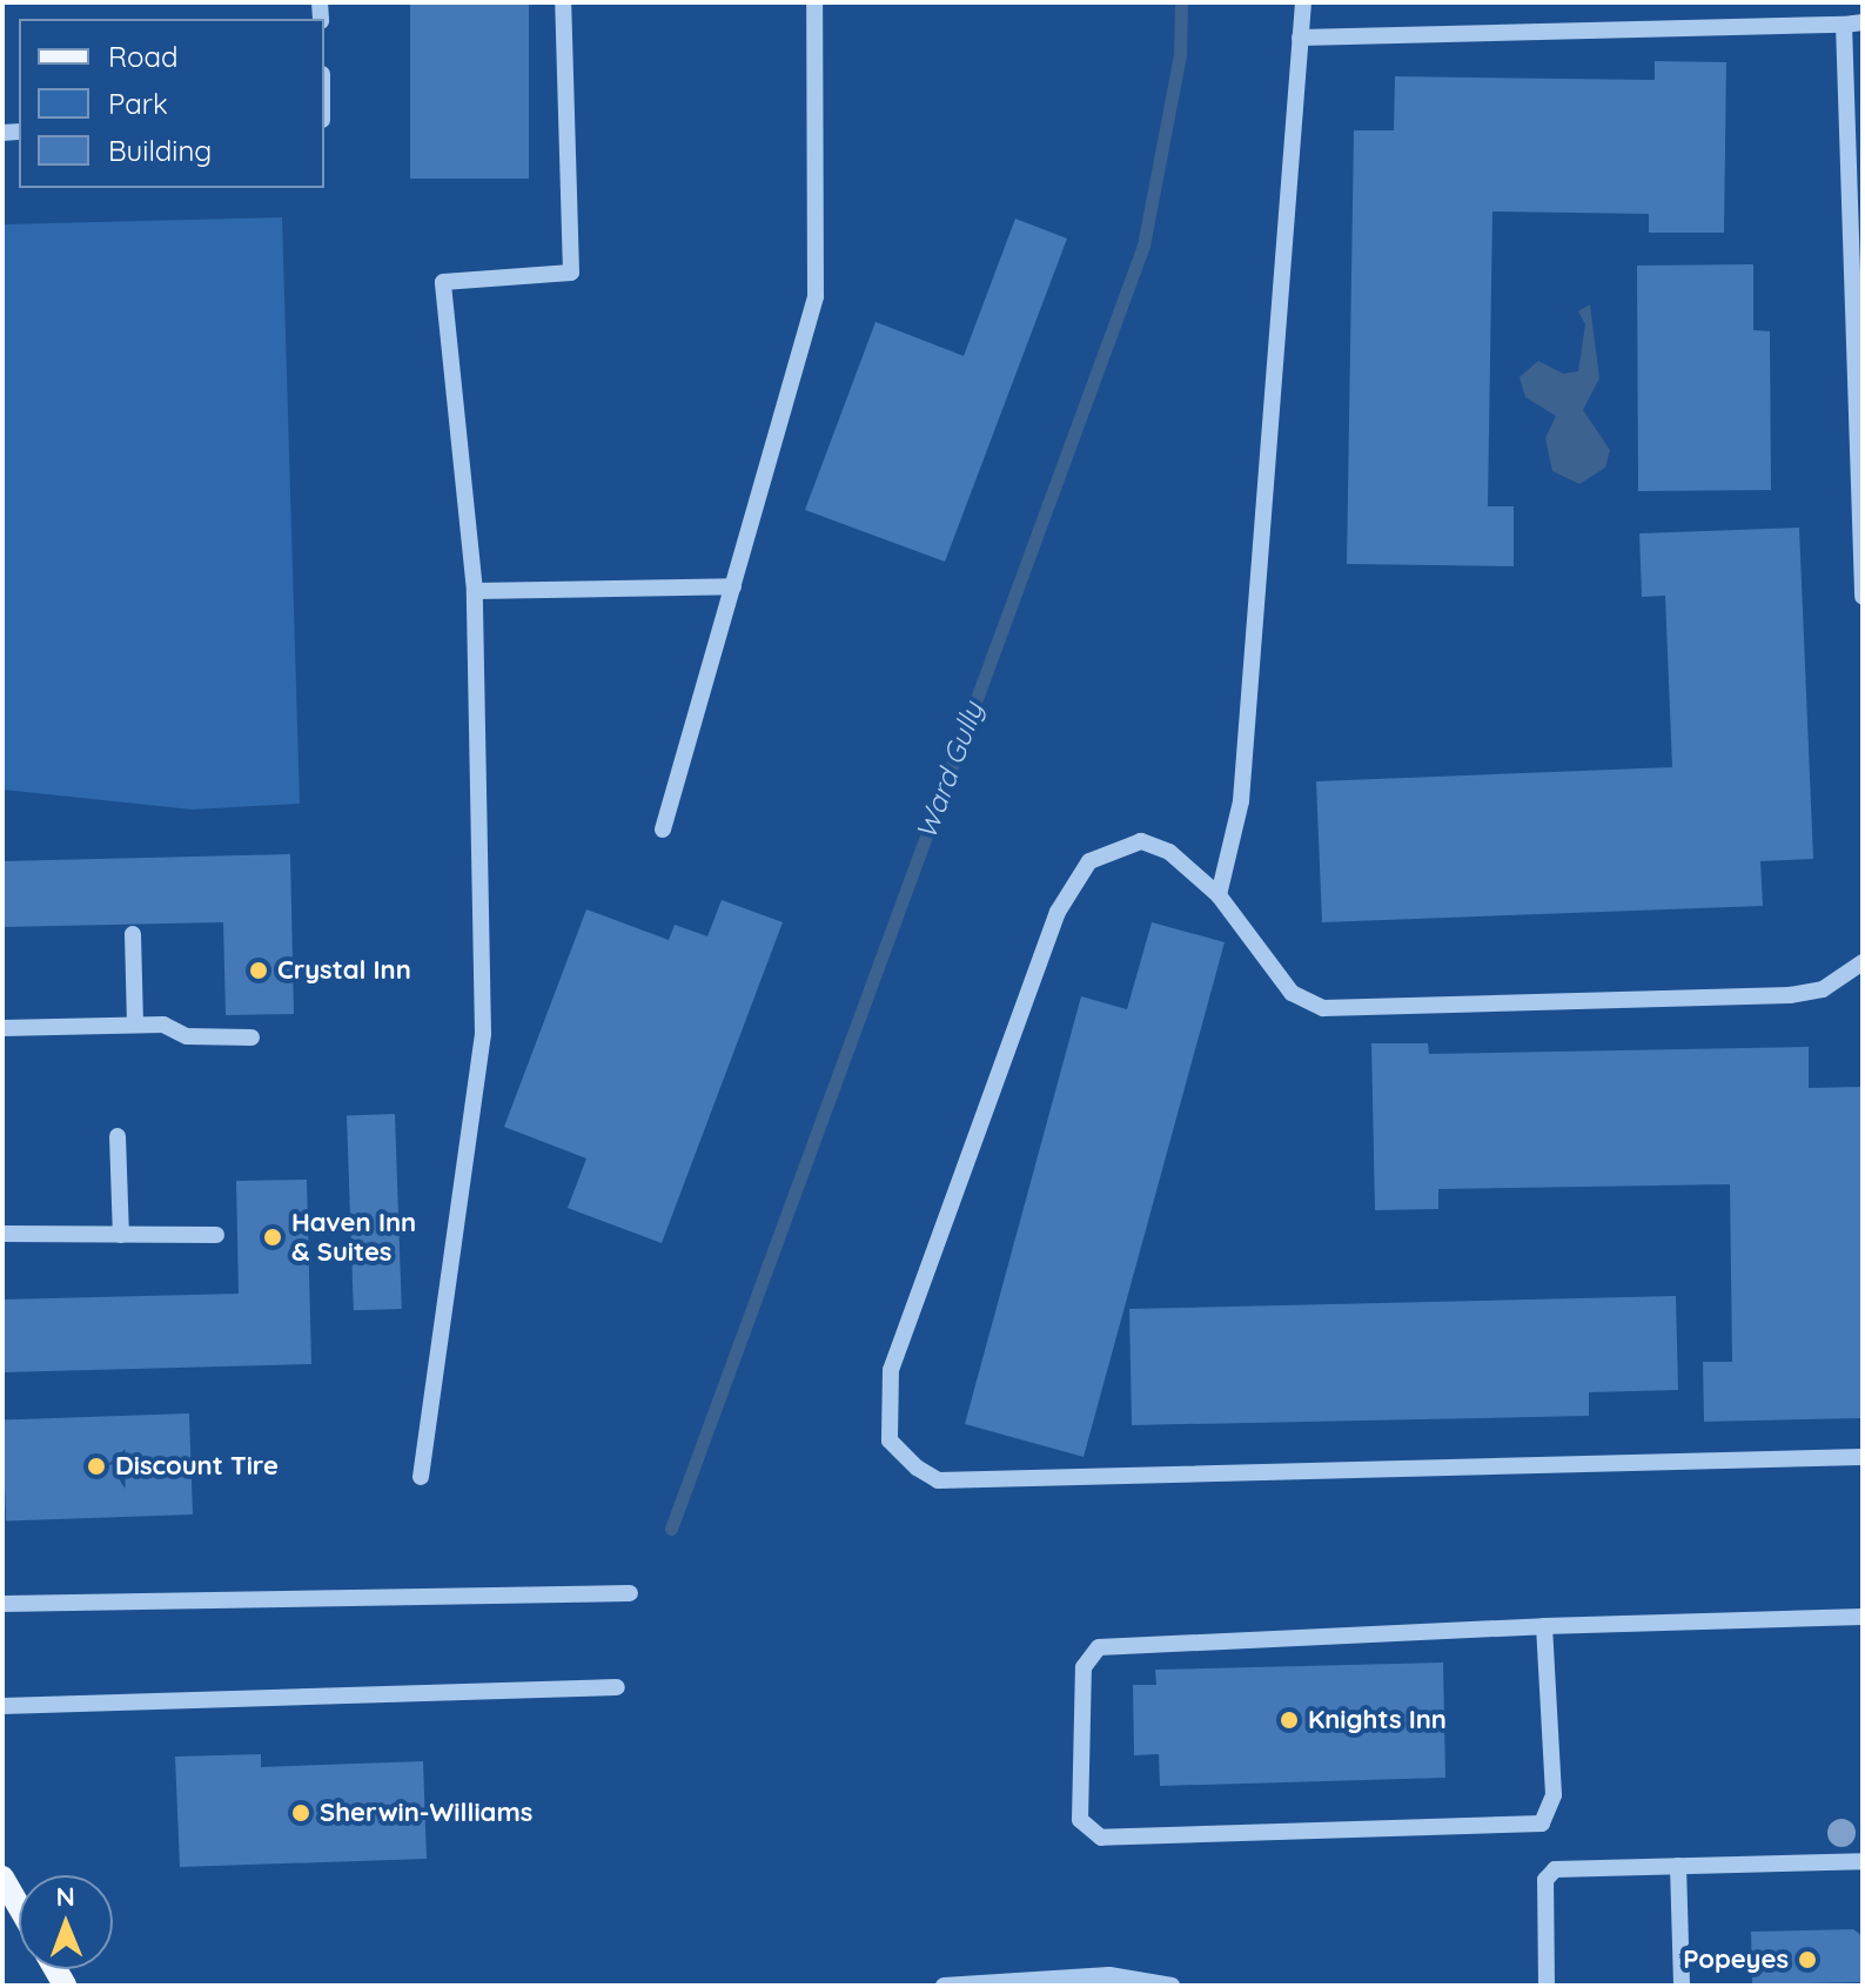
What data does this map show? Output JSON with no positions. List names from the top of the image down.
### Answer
{
  "water": ["Ward Gully"],
  "places": [
    "Crystal Inn",
    "Haven Inn & Suites",
    "Discount Tire",
    "Knights Inn",
    "Sherwin-Williams",
    "Popeyes"
  ],
  "legend": ["Road", "Park", "Building"],
  "north": "top"
}
